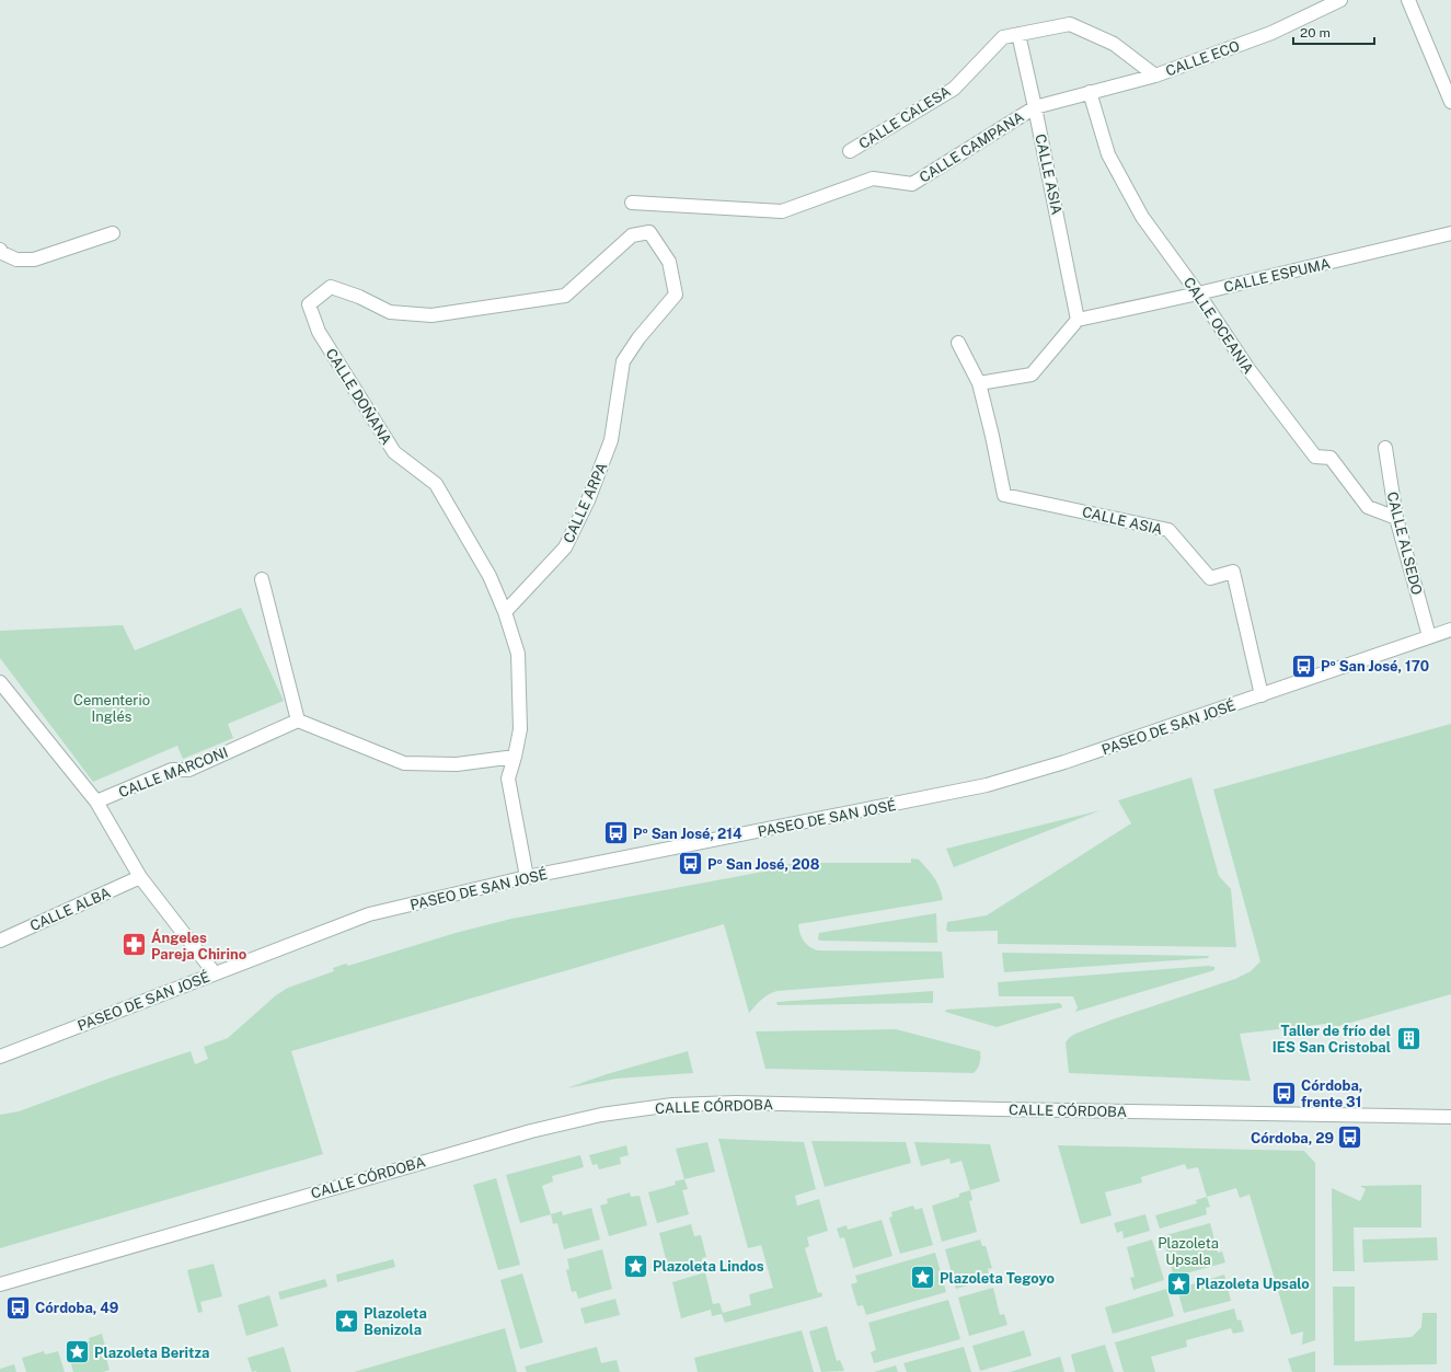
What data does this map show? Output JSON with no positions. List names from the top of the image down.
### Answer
{
  "streets": {
    "street": [
      "CALLE ECO",
      "CALLE CALESA",
      "CALLE CAMPANA",
      "CALLE ASIA",
      "CALLE ESPUMA",
      "CALLE OCEANIA",
      "CALLE DOÑANA",
      "CALLE ARPA",
      "CALLE ALSEDO",
      "PASEO DE SAN JOSÉ",
      "CALLE MARCONI",
      "CALLE ALBA",
      "CALLE CÓRDOBA"
    ]
  },
  "crossings": [
    ["CALLE ECO", "CALLE CALESA"],
    ["CALLE ECO", "CALLE CAMPANA"],
    ["CALLE CALESA", "CALLE ASIA"],
    ["CALLE CAMPANA", "CALLE ASIA"],
    ["CALLE CAMPANA", "CALLE OCEANIA"],
    ["CALLE ASIA", "CALLE ESPUMA"],
    ["CALLE ASIA", "PASEO DE SAN JOSÉ"],
    ["CALLE ESPUMA", "CALLE OCEANIA"],
    ["CALLE OCEANIA", "CALLE ALSEDO"],
    ["CALLE DOÑANA", "CALLE ARPA"],
    ["CALLE ALSEDO", "PASEO DE SAN JOSÉ"]
  ],
  "parks": ["Cementerio Inglés", "Plazoleta Upsala"],
  "places": {
    "bus stop": [
      "Pº San José, 170",
      "Pº San José, 214",
      "Pº San José, 208",
      "Córdoba, frente 31",
      "Córdoba, 29",
      "Córdoba, 49"
    ],
    "pharmacy": ["Ángeles Pareja Chirino"],
    "building": ["Taller de frío del IES San Cristobal"],
    "place": [
      "Plazoleta Lindos",
      "Plazoleta Tegoyo",
      "Plazoleta Upsalo",
      "Plazoleta Benizola",
      "Plazoleta Beritza"
    ]
  },
  "scale_bar": "20 m"
}
